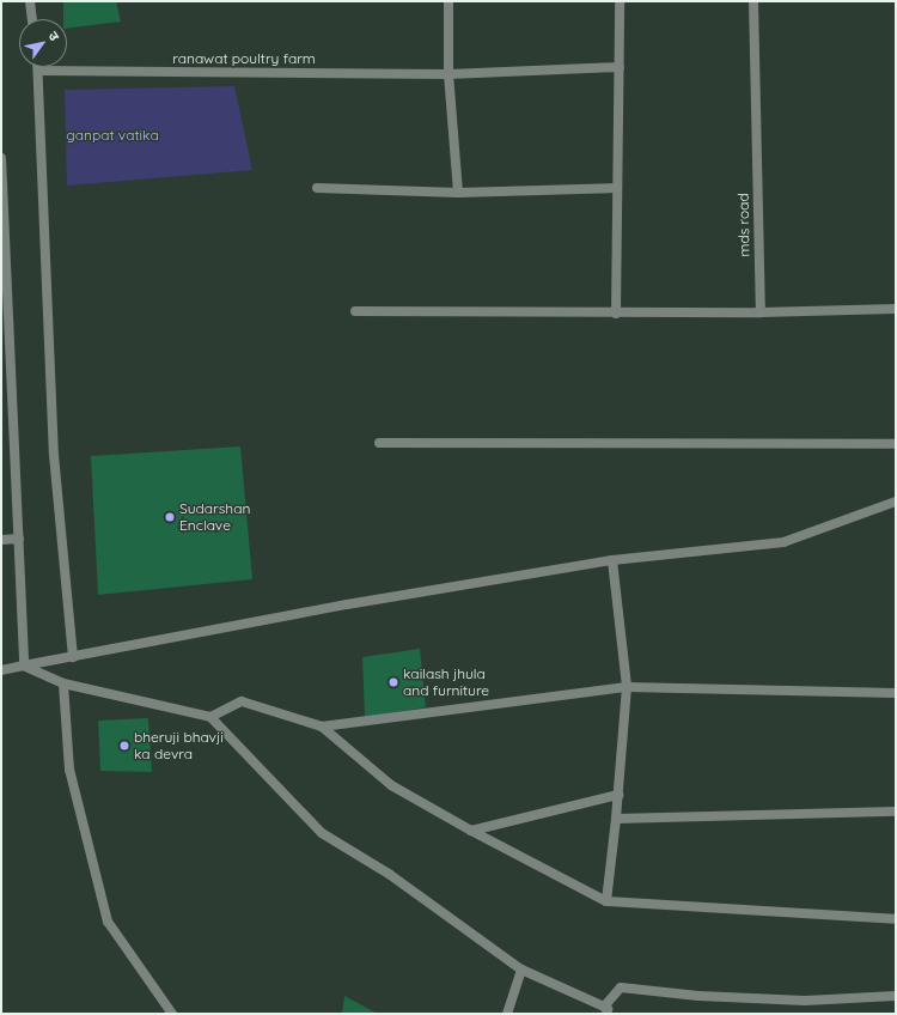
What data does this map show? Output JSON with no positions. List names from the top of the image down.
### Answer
{
  "streets": {
    "street": ["ranawat poultry farm", "mds road"]
  },
  "parks": ["ganpat vatika"],
  "places": ["Sudarshan Enclave", "kailash jhula and furniture", "bheruji bhavji ka devra"],
  "north": "top right"
}
